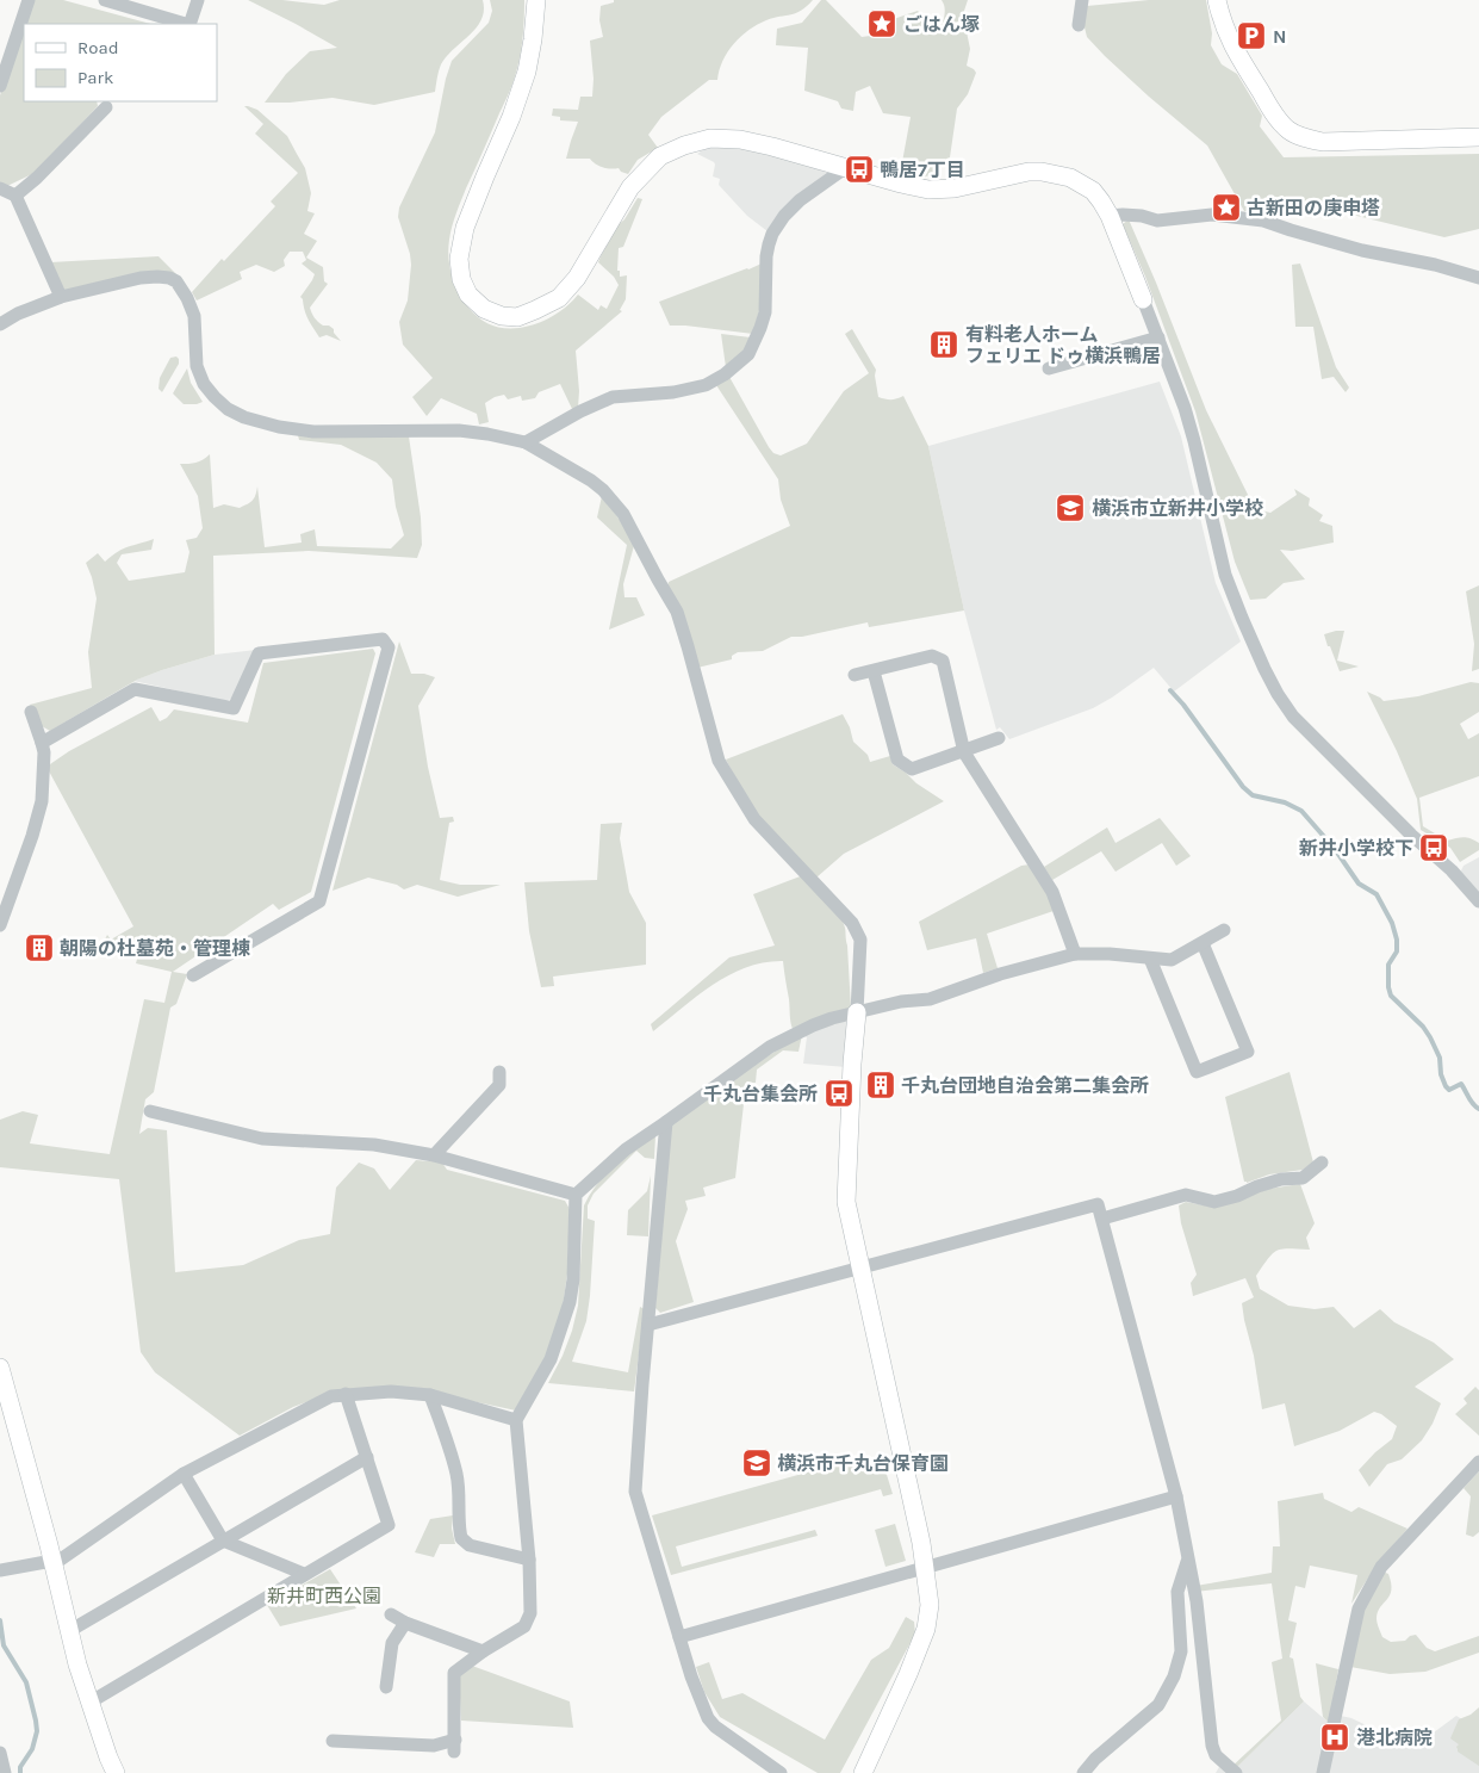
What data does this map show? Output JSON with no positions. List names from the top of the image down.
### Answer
{
  "parks": ["新井町西公園"],
  "places": {
    "place": ["ごはん塚", "古新田の庚申塔"],
    "parking": ["N"],
    "bus stop": ["鴨居7丁目", "新井小学校下", "千丸台集会所"],
    "building": ["有料老人ホーム フェリエ ドゥ横浜鴨居", "朝陽の杜墓苑・管理棟", "千丸台団地自治会第二集会所"],
    "school or university": ["横浜市立新井小学校", "横浜市千丸台保育園"],
    "hospital": ["港北病院"]
  },
  "legend": ["Road", "Park"]
}
